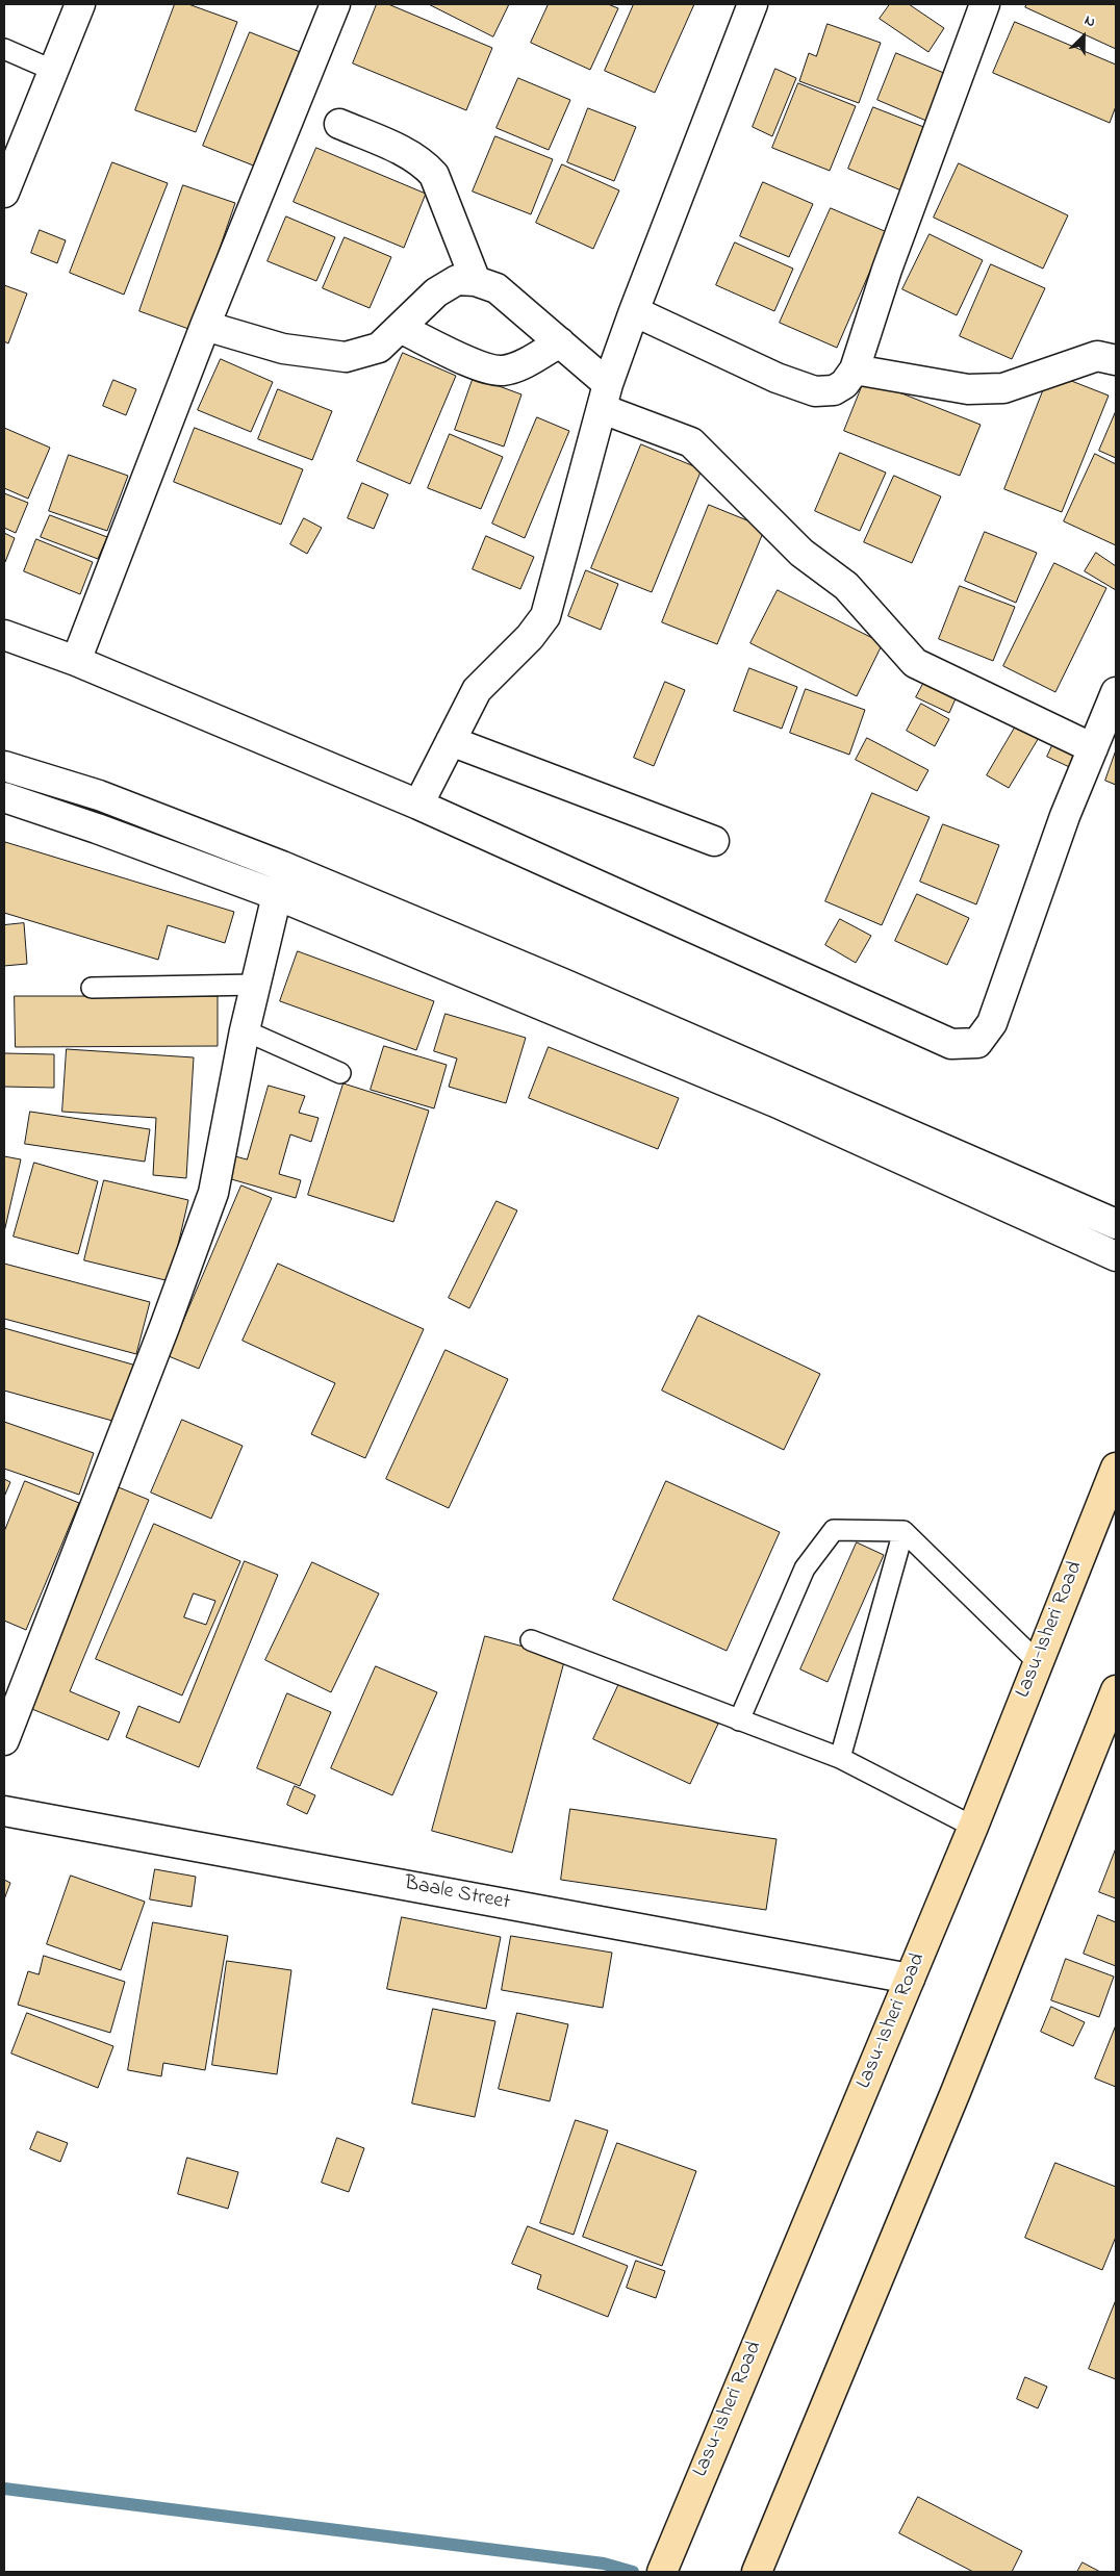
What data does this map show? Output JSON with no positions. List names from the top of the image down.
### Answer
{
  "streets": {
    "main road": ["Lasu-Isheri Road"],
    "street": ["Baale Street"]
  },
  "crossings": [
    ["Lasu-Isheri Road", "Baale Street"]
  ],
  "north": "top right"
}
